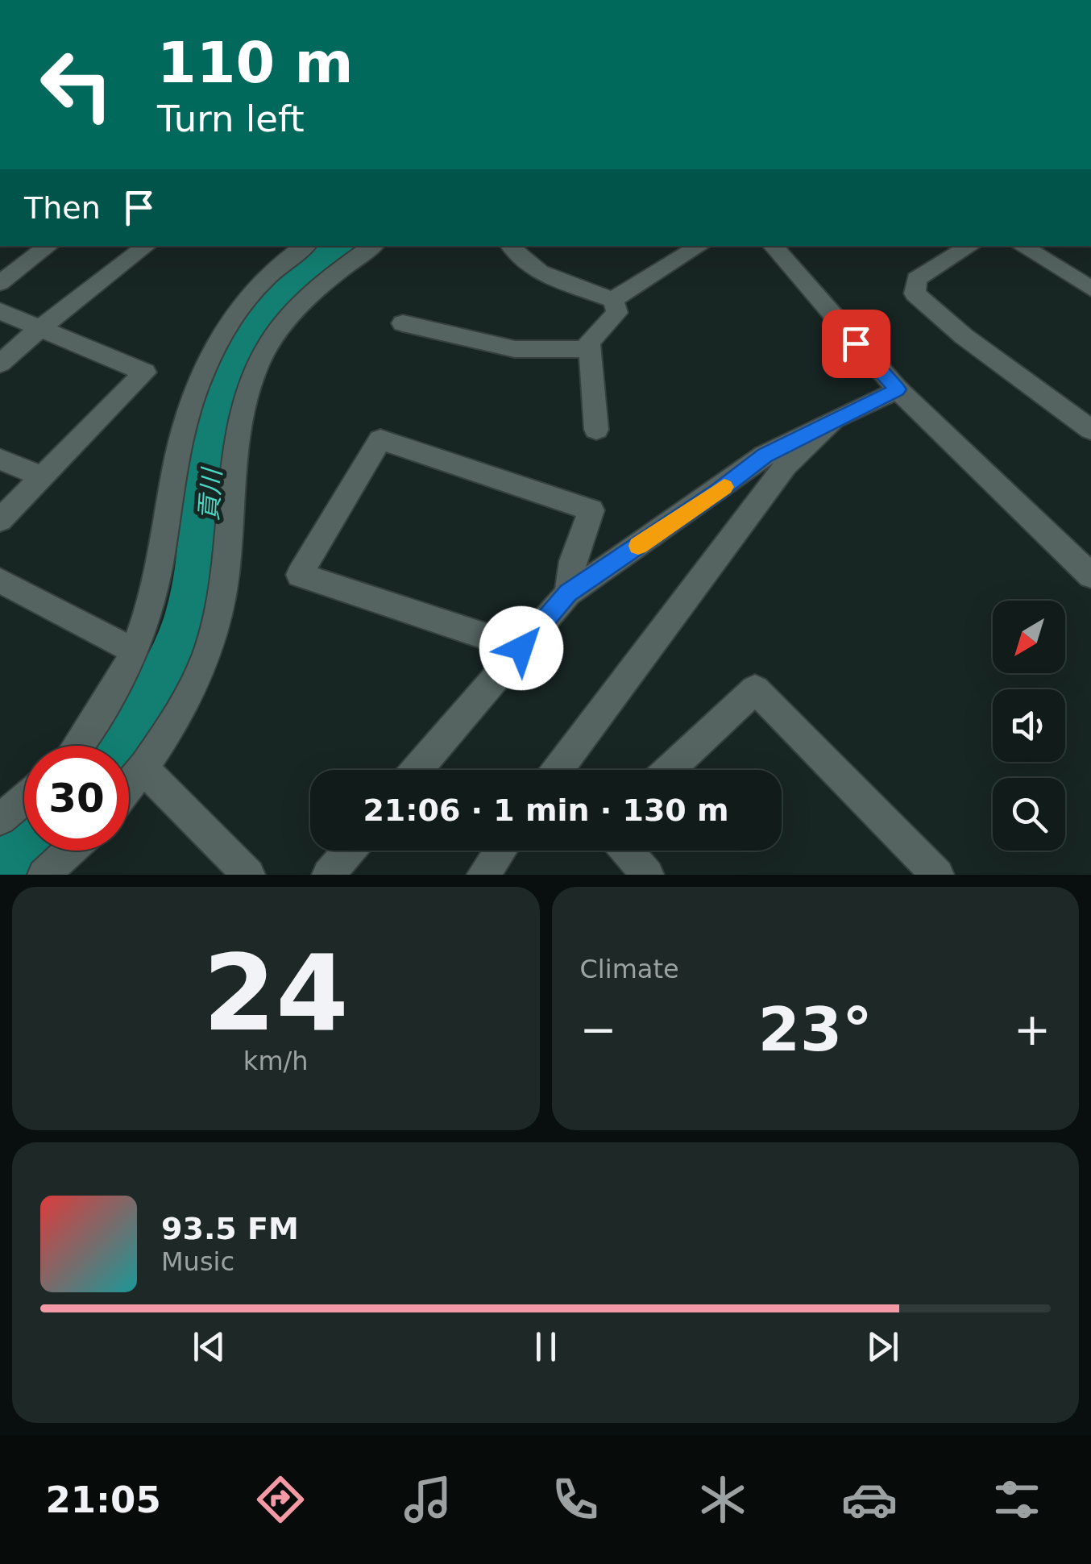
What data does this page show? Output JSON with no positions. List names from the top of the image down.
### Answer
{
  "water": ["貢川"],
  "north": "bottom left",
  "page": {
    "turn": ["110 m", "Turn left"],
    "then": "Then",
    "limit": "30",
    "trip": "21:06 · 1 min · 130 m",
    "tile": [
      ["24", "km/h"],
      "Climate"
    ],
    "heat": ["−", "23°", "+"],
    "song": ["93.5 FM", "Music"],
    "tabs": "21:05"
  }
}
